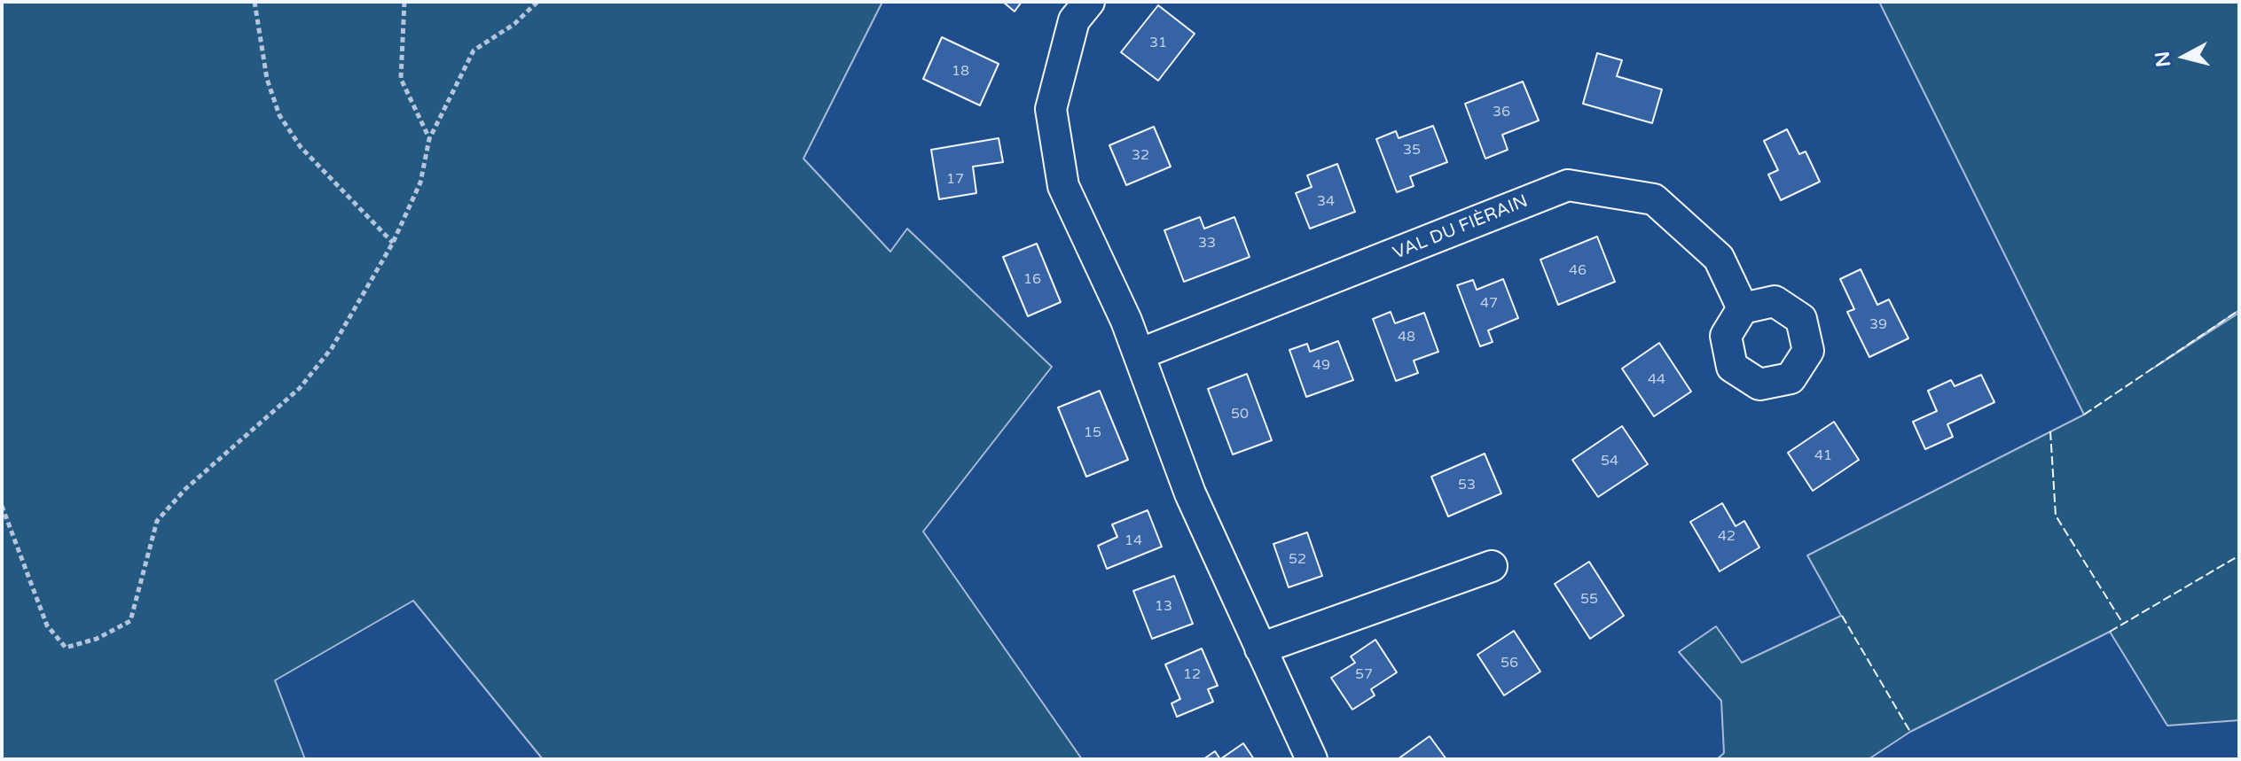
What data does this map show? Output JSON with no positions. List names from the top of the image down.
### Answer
{
  "streets": {
    "street": ["VAL DU FIÈRAIN"]
  },
  "house_numbers": [
    "31",
    "18",
    "36",
    "35",
    "32",
    "17",
    "34",
    "33",
    "46",
    "16",
    "47",
    "39",
    "48",
    "49",
    "44",
    "50",
    "15",
    "41",
    "54",
    "53",
    "42",
    "14",
    "52",
    "55",
    "13",
    "56",
    "12",
    "57"
  ],
  "north": "left"
}
